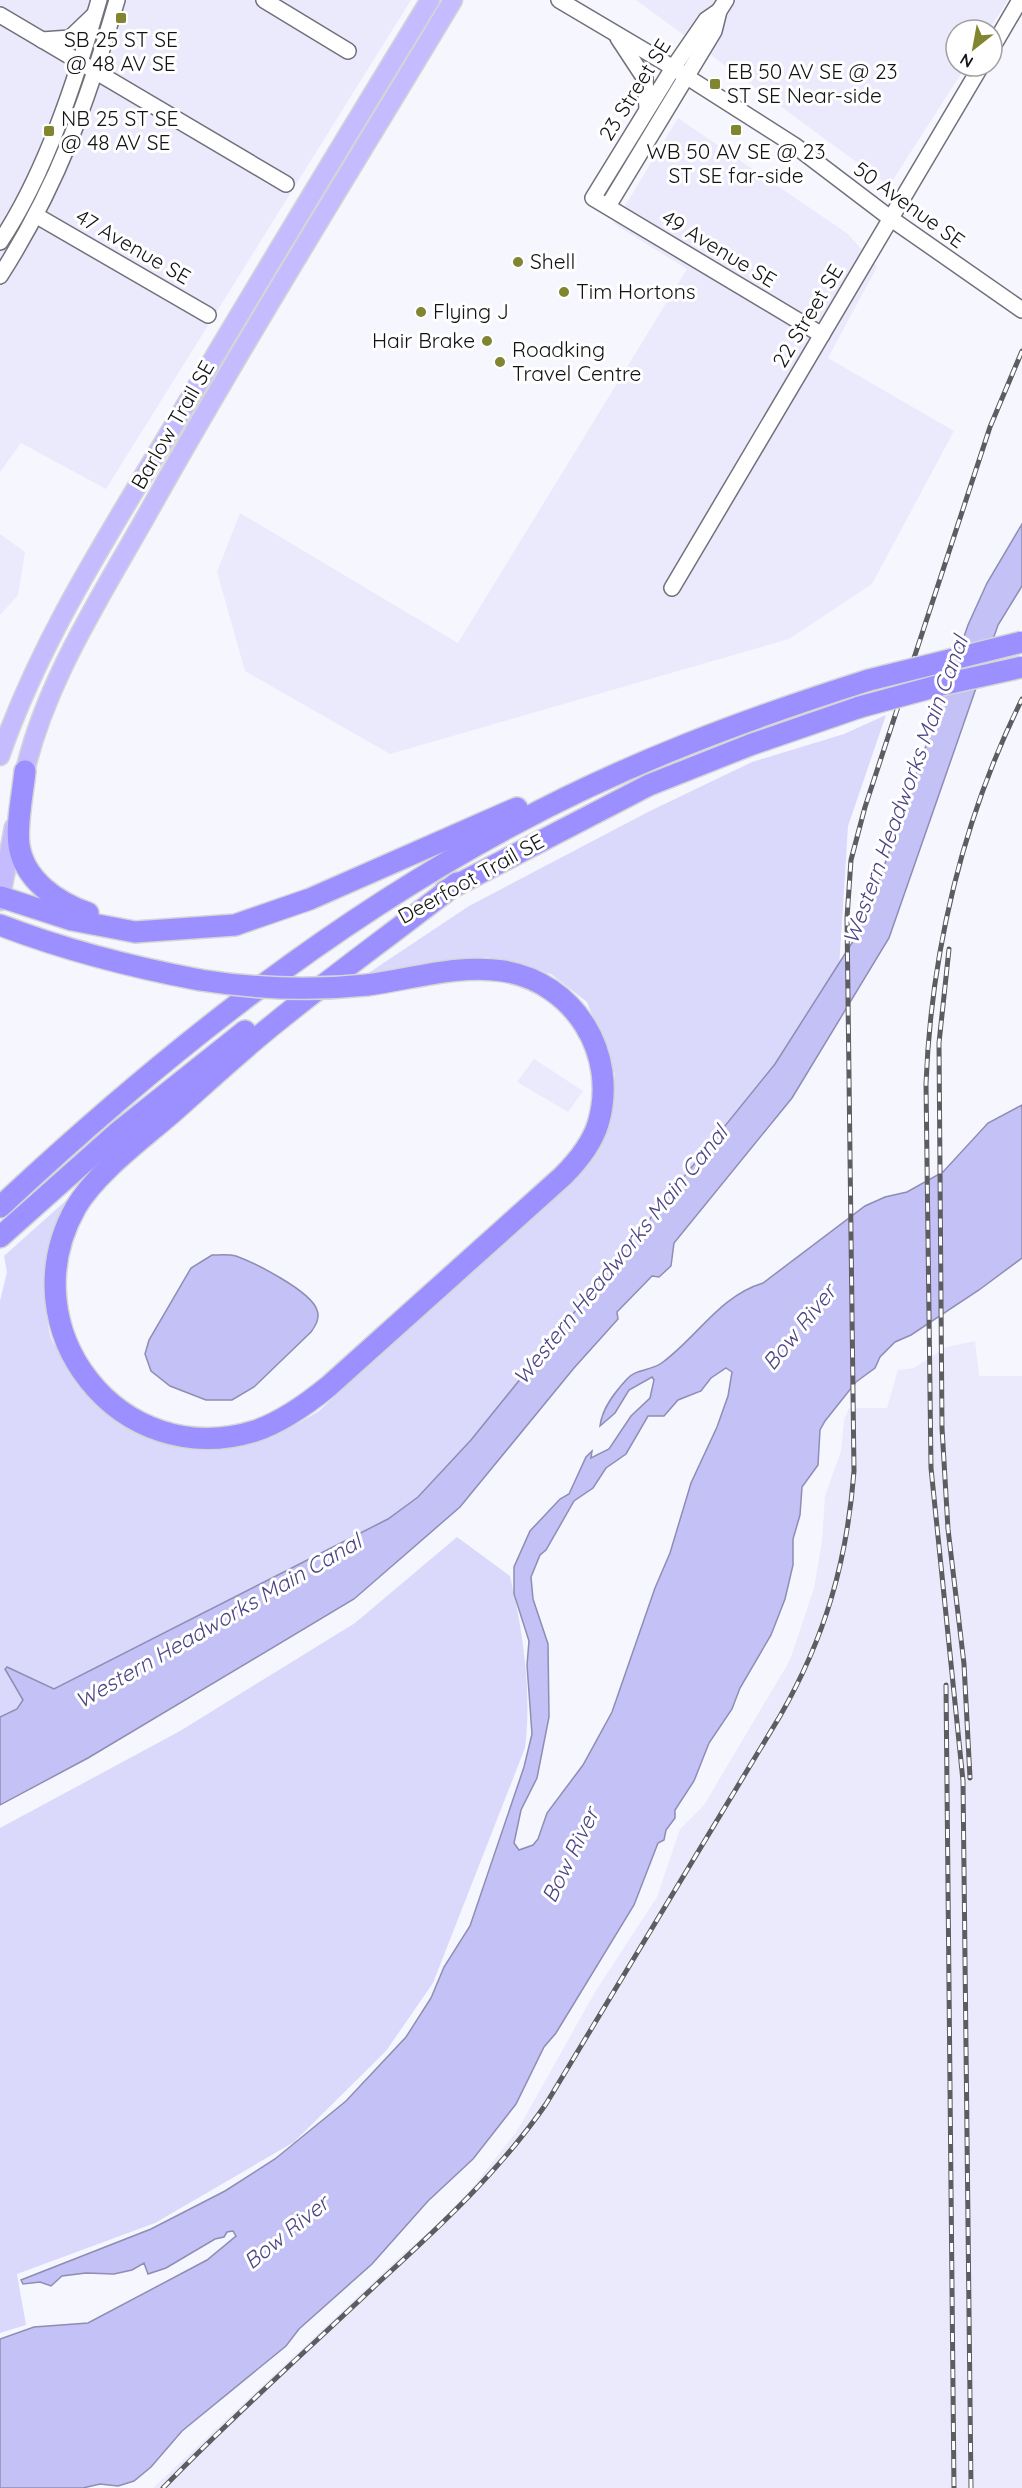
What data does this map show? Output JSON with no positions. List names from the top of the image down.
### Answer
{
  "streets": {
    "highway": ["Deerfoot Trail SE"],
    "main road": ["Barlow Trail SE"],
    "street": [
      "23 Street SE",
      "50 Avenue SE",
      "47 Avenue SE",
      "49 Avenue SE",
      "22 Street SE"
    ]
  },
  "crossings": [
    ["23 Street SE", "50 Avenue SE"],
    ["23 Street SE", "49 Avenue SE"],
    ["50 Avenue SE", "22 Street SE"],
    ["49 Avenue SE", "22 Street SE"]
  ],
  "water": ["Western Headworks Main Canal", "Bow River"],
  "places": {
    "transit": [
      "SB 25 ST SE @ 48 AV SE",
      "EB 50 AV SE @ 23 ST SE Near-side",
      "WB 50 AV SE @ 23 ST SE far-side",
      "NB 25 ST SE @ 48 AV SE"
    ],
    "other": [
      "Shell",
      "Tim Hortons",
      "Flying J",
      "Hair Brake",
      "Roadking Travel Centre"
    ]
  },
  "north": "bottom left"
}
